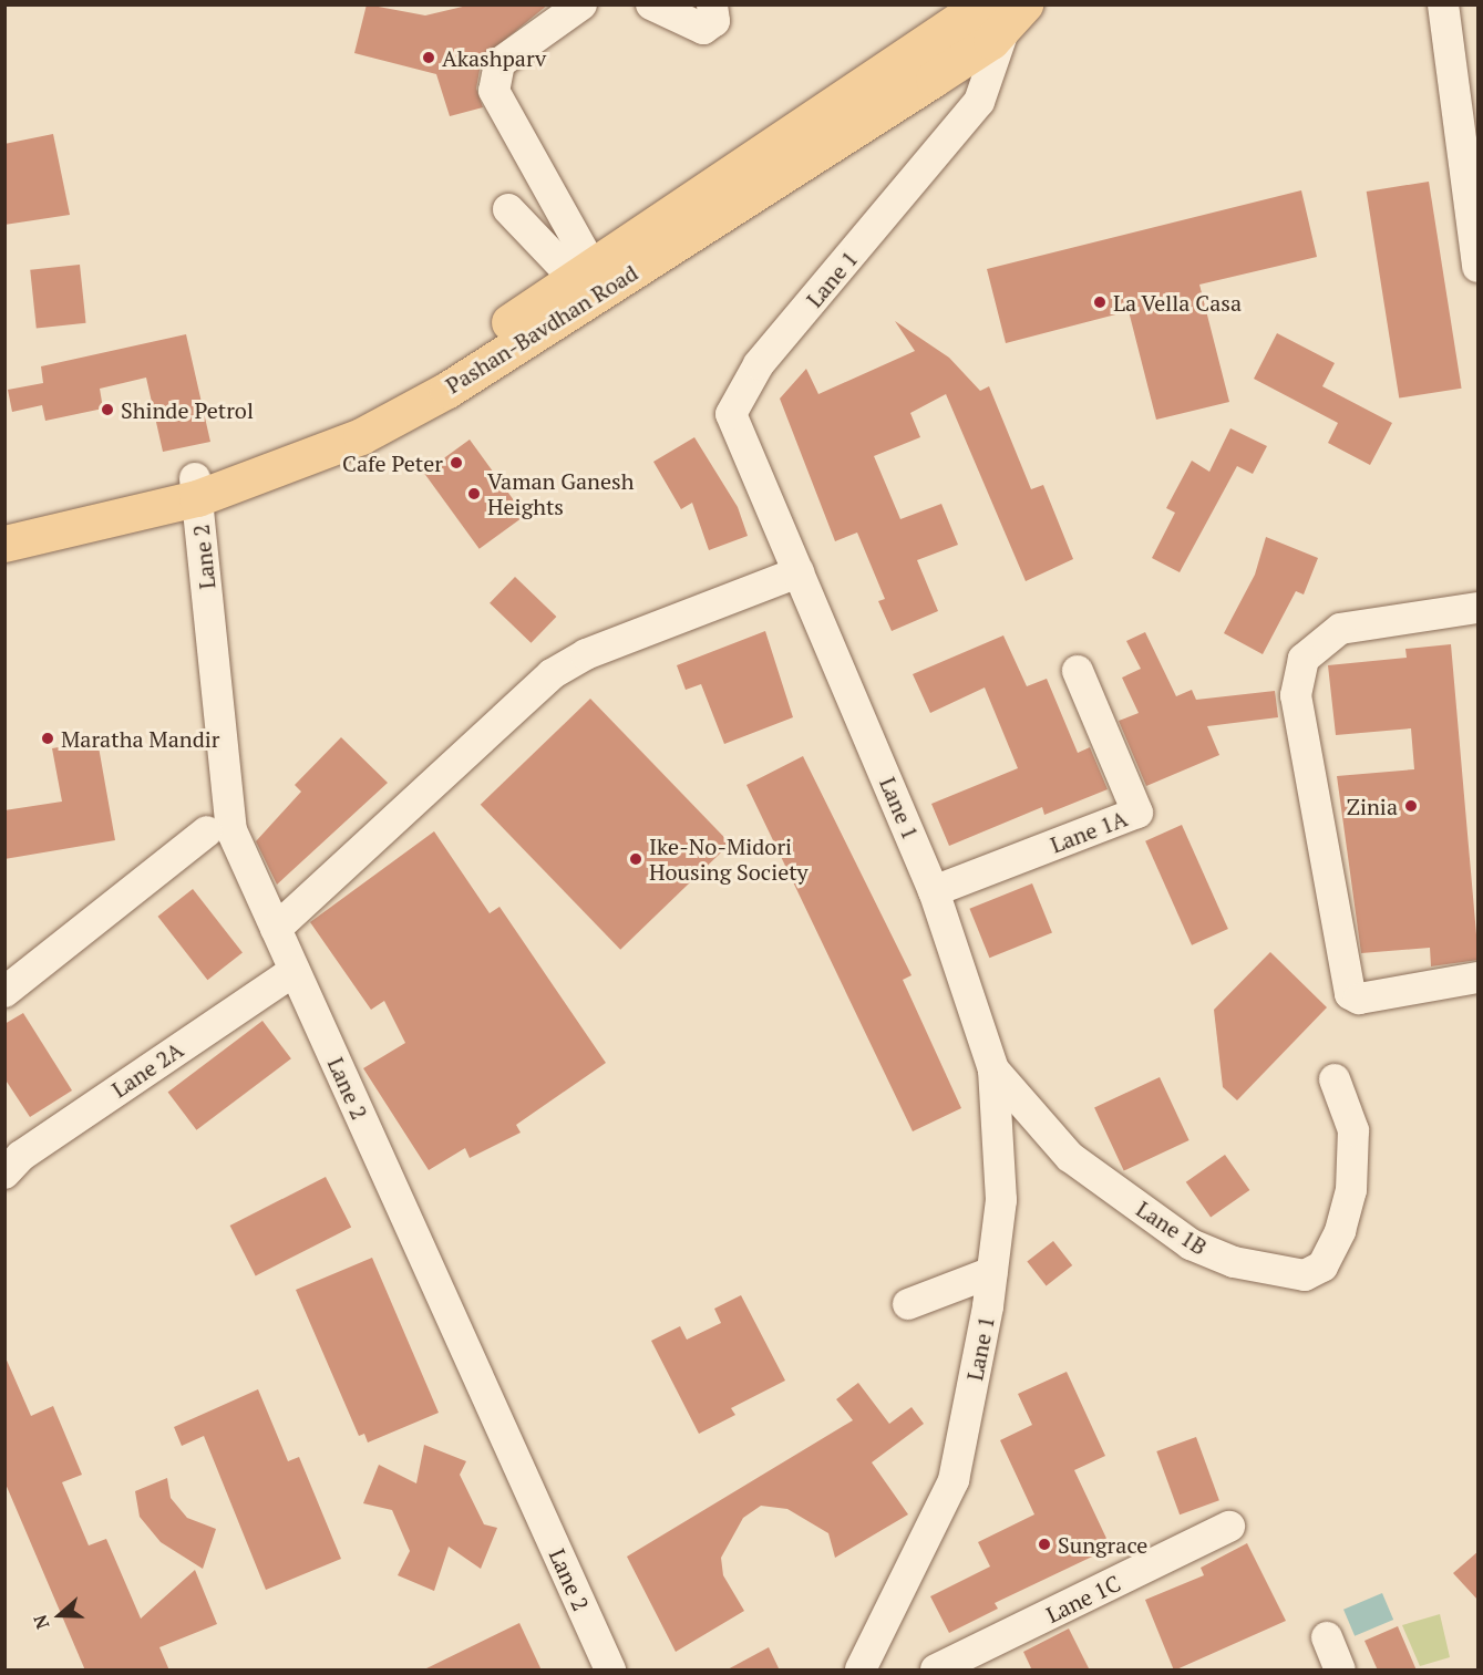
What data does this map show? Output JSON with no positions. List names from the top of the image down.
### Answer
{
  "streets": {
    "main road": ["Pashan-Bavdhan Road"],
    "street": [
      "Lane 1",
      "Lane 2",
      "Lane 1A",
      "Lane 2A",
      "Lane 1B",
      "Lane 1C"
    ]
  },
  "crossings": [
    ["Lane 1", "Pashan-Bavdhan Road"],
    ["Lane 1", "Lane 1A"],
    ["Lane 1", "Lane 1B"],
    ["Pashan-Bavdhan Road", "Lane 2"],
    ["Lane 2", "Lane 2A"]
  ],
  "places": [
    "Akashparv",
    "La Vella Casa",
    "Shinde Petrol",
    "Cafe Peter",
    "Vaman Ganesh Heights",
    "Maratha Mandir",
    "Zinia",
    "Ike-No-Midori Housing Society",
    "Sungrace"
  ],
  "north": "left"
}
